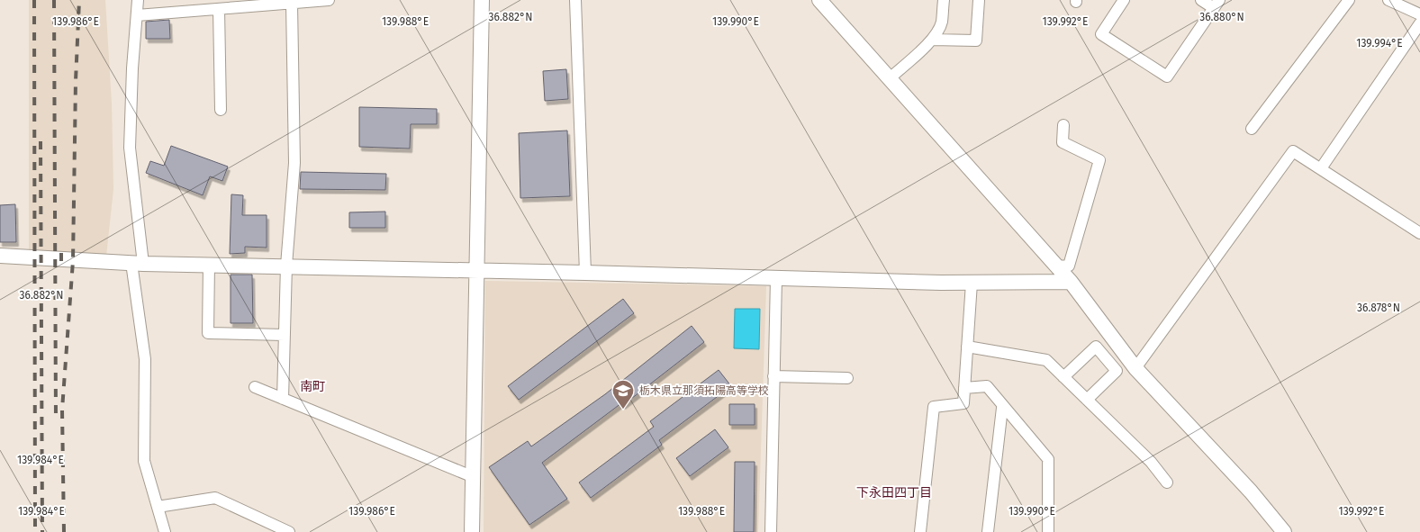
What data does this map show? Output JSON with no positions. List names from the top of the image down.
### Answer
{
  "districts": ["南町", "下永田四丁目"],
  "places": {
    "school or university": ["栃木県立那須拓陽高等学校"]
  },
  "coordinates": [
    "36.880°N",
    "36.882°N",
    "139.986°E",
    "139.988°E",
    "139.990°E",
    "139.992°E",
    "139.994°E",
    "36.878°N",
    "139.984°E"
  ]
}
